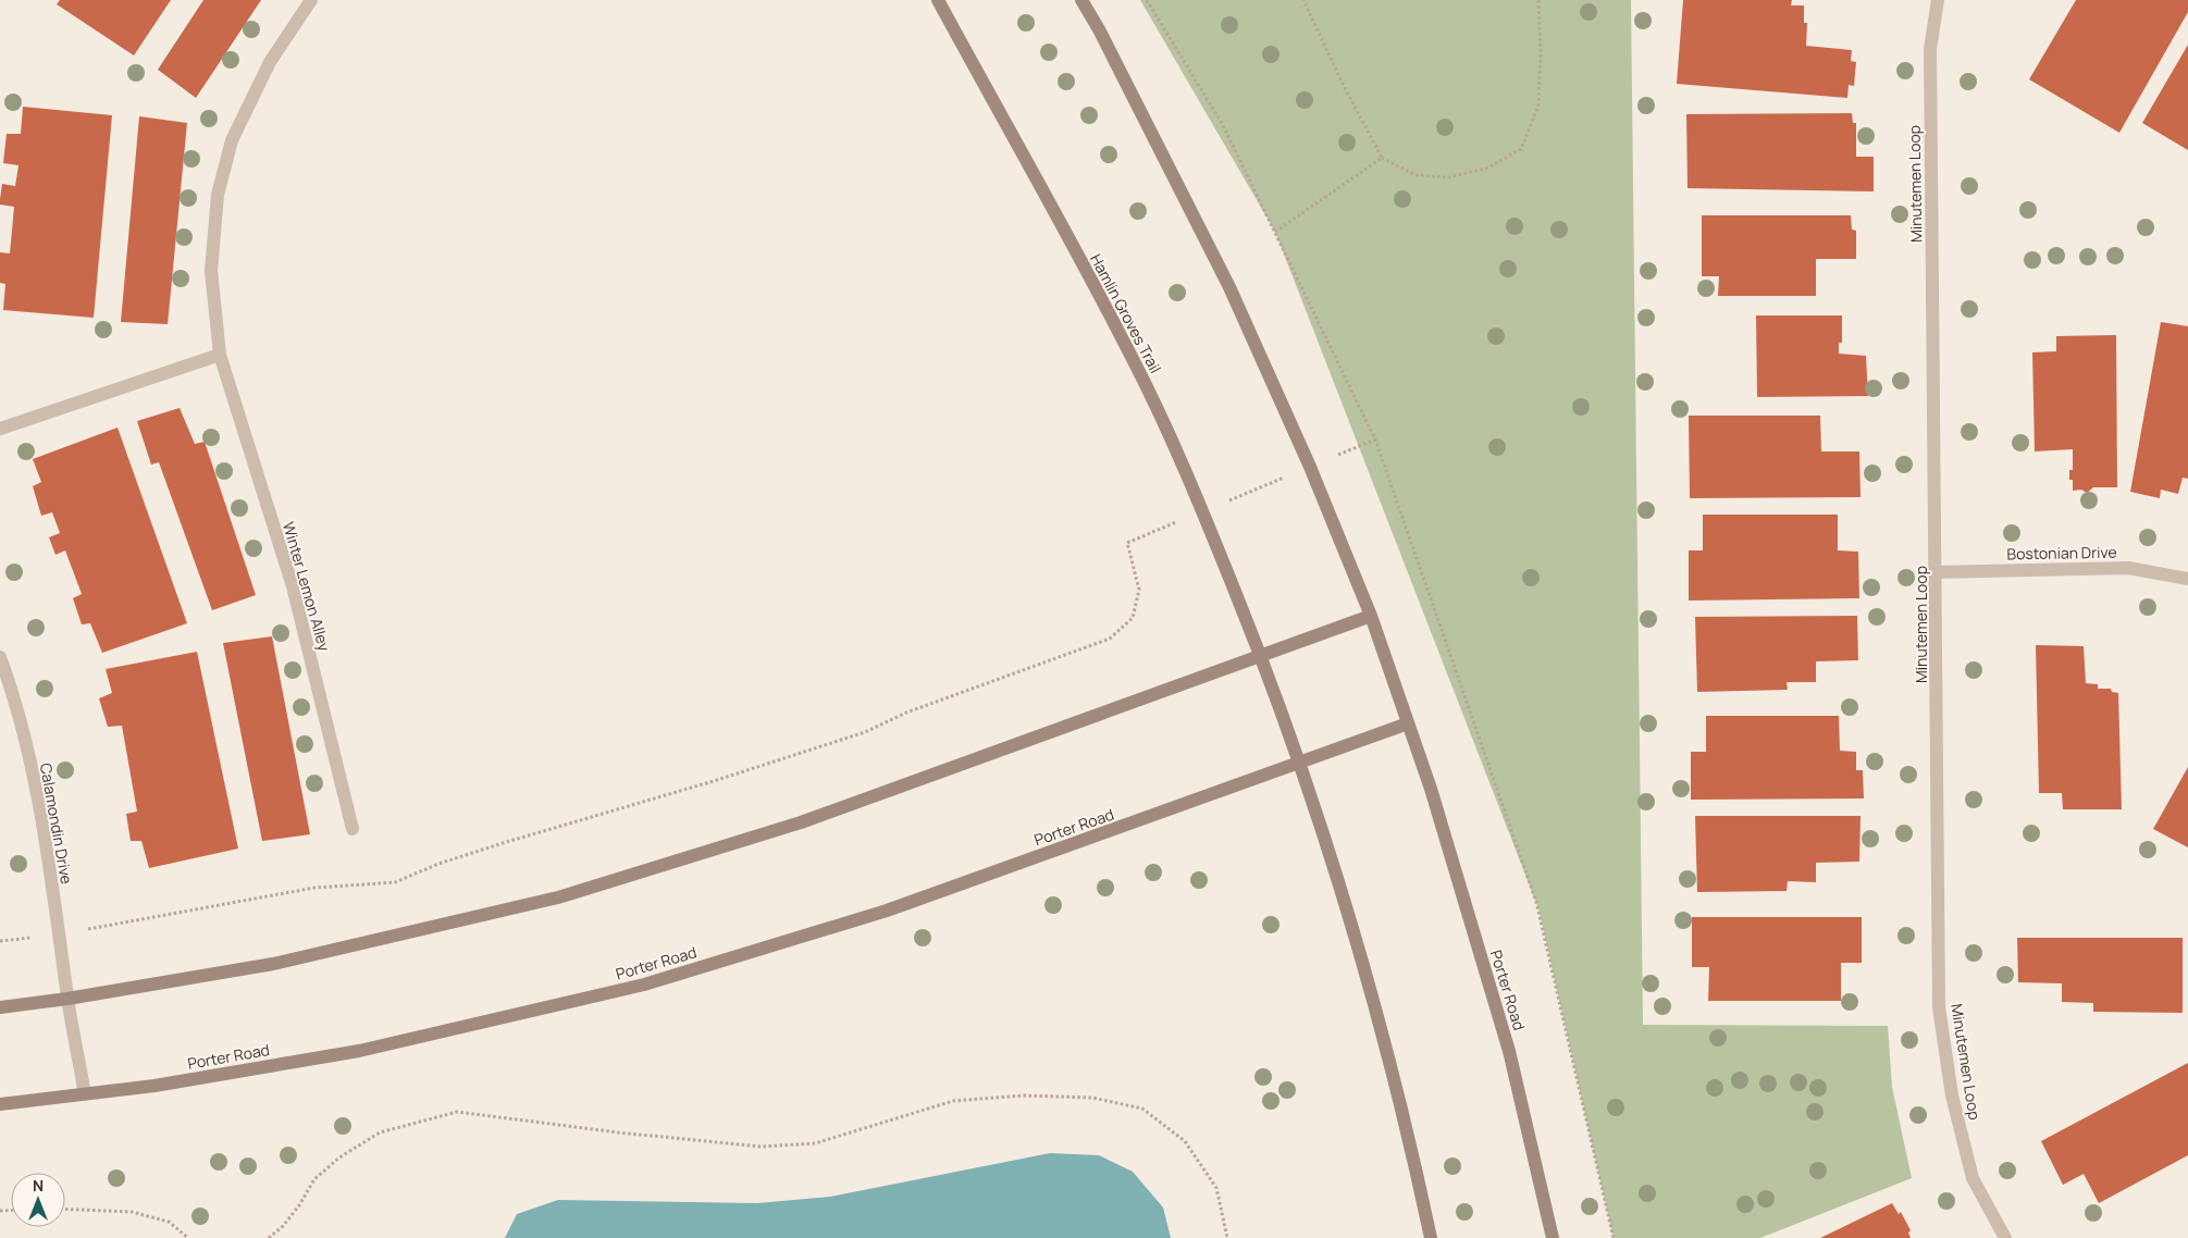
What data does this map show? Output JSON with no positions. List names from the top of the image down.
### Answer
{
  "streets": {
    "street": [
      "Minutemen Loop",
      "Hamlin Groves Trail",
      "Bostonian Drive",
      "Winter Lemon Alley",
      "Calamondin Drive",
      "Porter Road"
    ]
  },
  "crossings": [
    ["Minutemen Loop", "Bostonian Drive"],
    ["Calamondin Drive", "Porter Road"]
  ],
  "north": "top"
}
